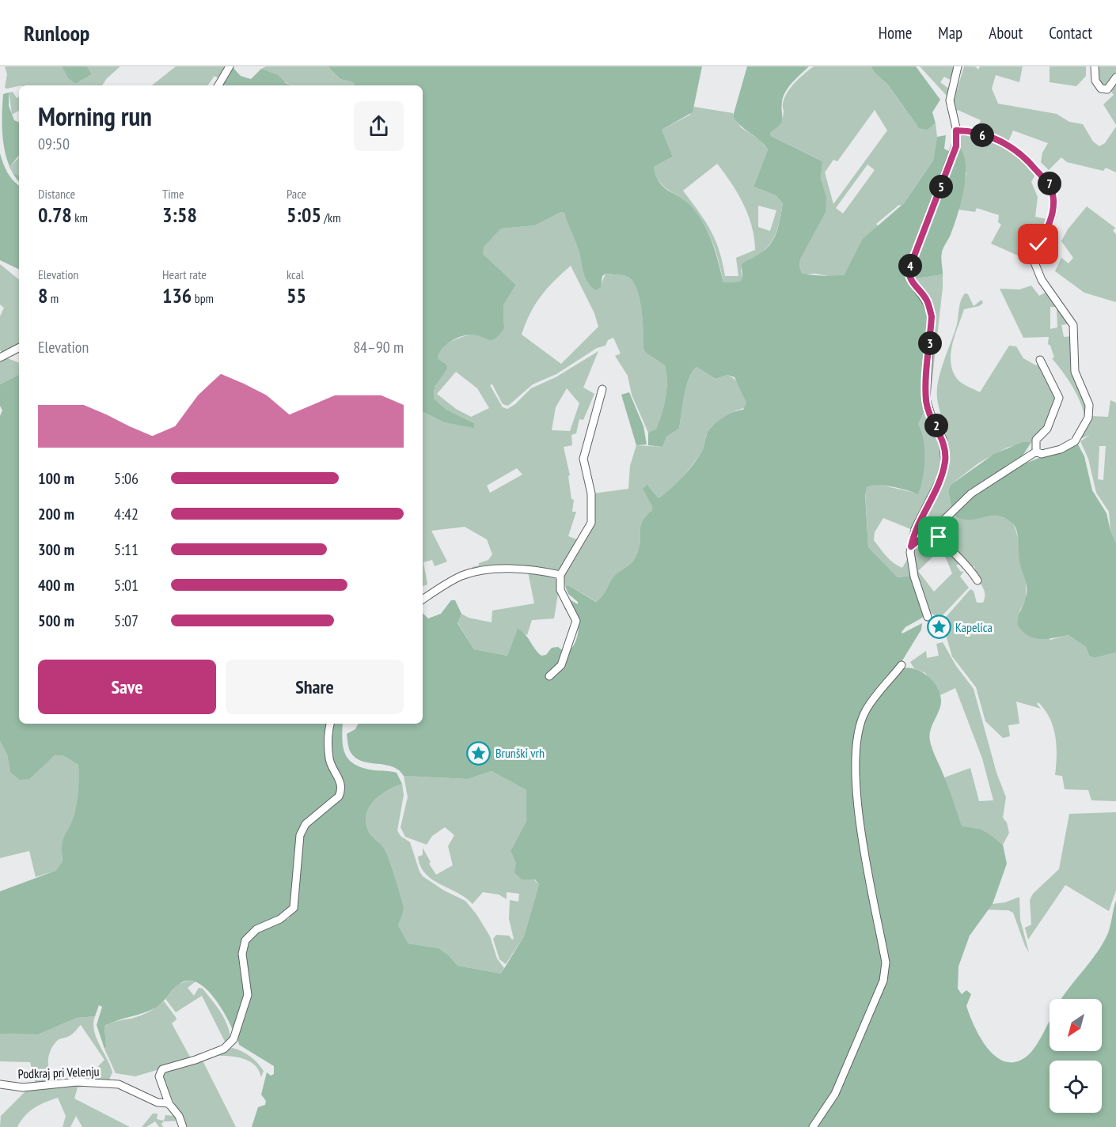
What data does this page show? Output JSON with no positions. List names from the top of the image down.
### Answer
{
  "streets": {
    "street": ["Podkraj pri Velenju"]
  },
  "places": {
    "place": ["Kapelica", "Brunški vrh"]
  },
  "north": "bottom left",
  "page": {
    "header": "Runloop",
    "nav": [
      "Home",
      "Map",
      "About",
      "Contact"
    ],
    "heading": ["Morning run", "09:50"],
    "pins": [
      "6",
      "7",
      "5",
      "4",
      "3",
      "2"
    ],
    "stats": [
      ["Distance", "0.78 km"],
      ["Time", "3:58"],
      ["Pace", "5:05 /km"],
      ["Elevation", "8 m"],
      ["Heart rate", "136 bpm"],
      ["kcal", "55"]
    ],
    "chart": ["Elevation", "84–90 m"],
    "list": [
      {
        "name": "100 m",
        "note": "5:06"
      },
      {
        "name": "200 m",
        "note": "4:42"
      },
      {
        "name": "300 m",
        "note": "5:11"
      },
      {
        "name": "400 m",
        "note": "5:01"
      },
      {
        "name": "500 m",
        "note": "5:07"
      }
    ],
    "buttons": ["Save", "Share"]
  }
}
